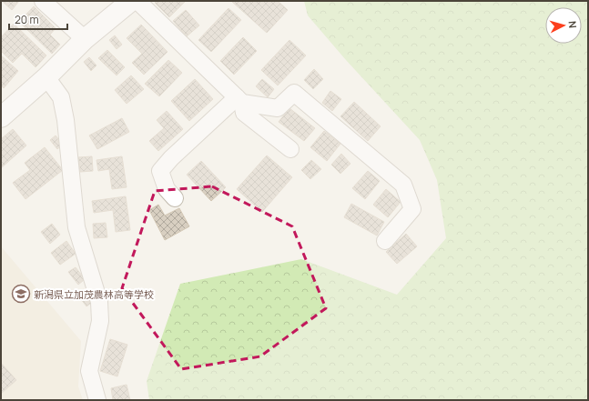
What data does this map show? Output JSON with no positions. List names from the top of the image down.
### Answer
{
  "places": {
    "school or university": ["新潟県立加茂農林高等学校"]
  },
  "scale_bar": "20 m",
  "north": "right"
}
